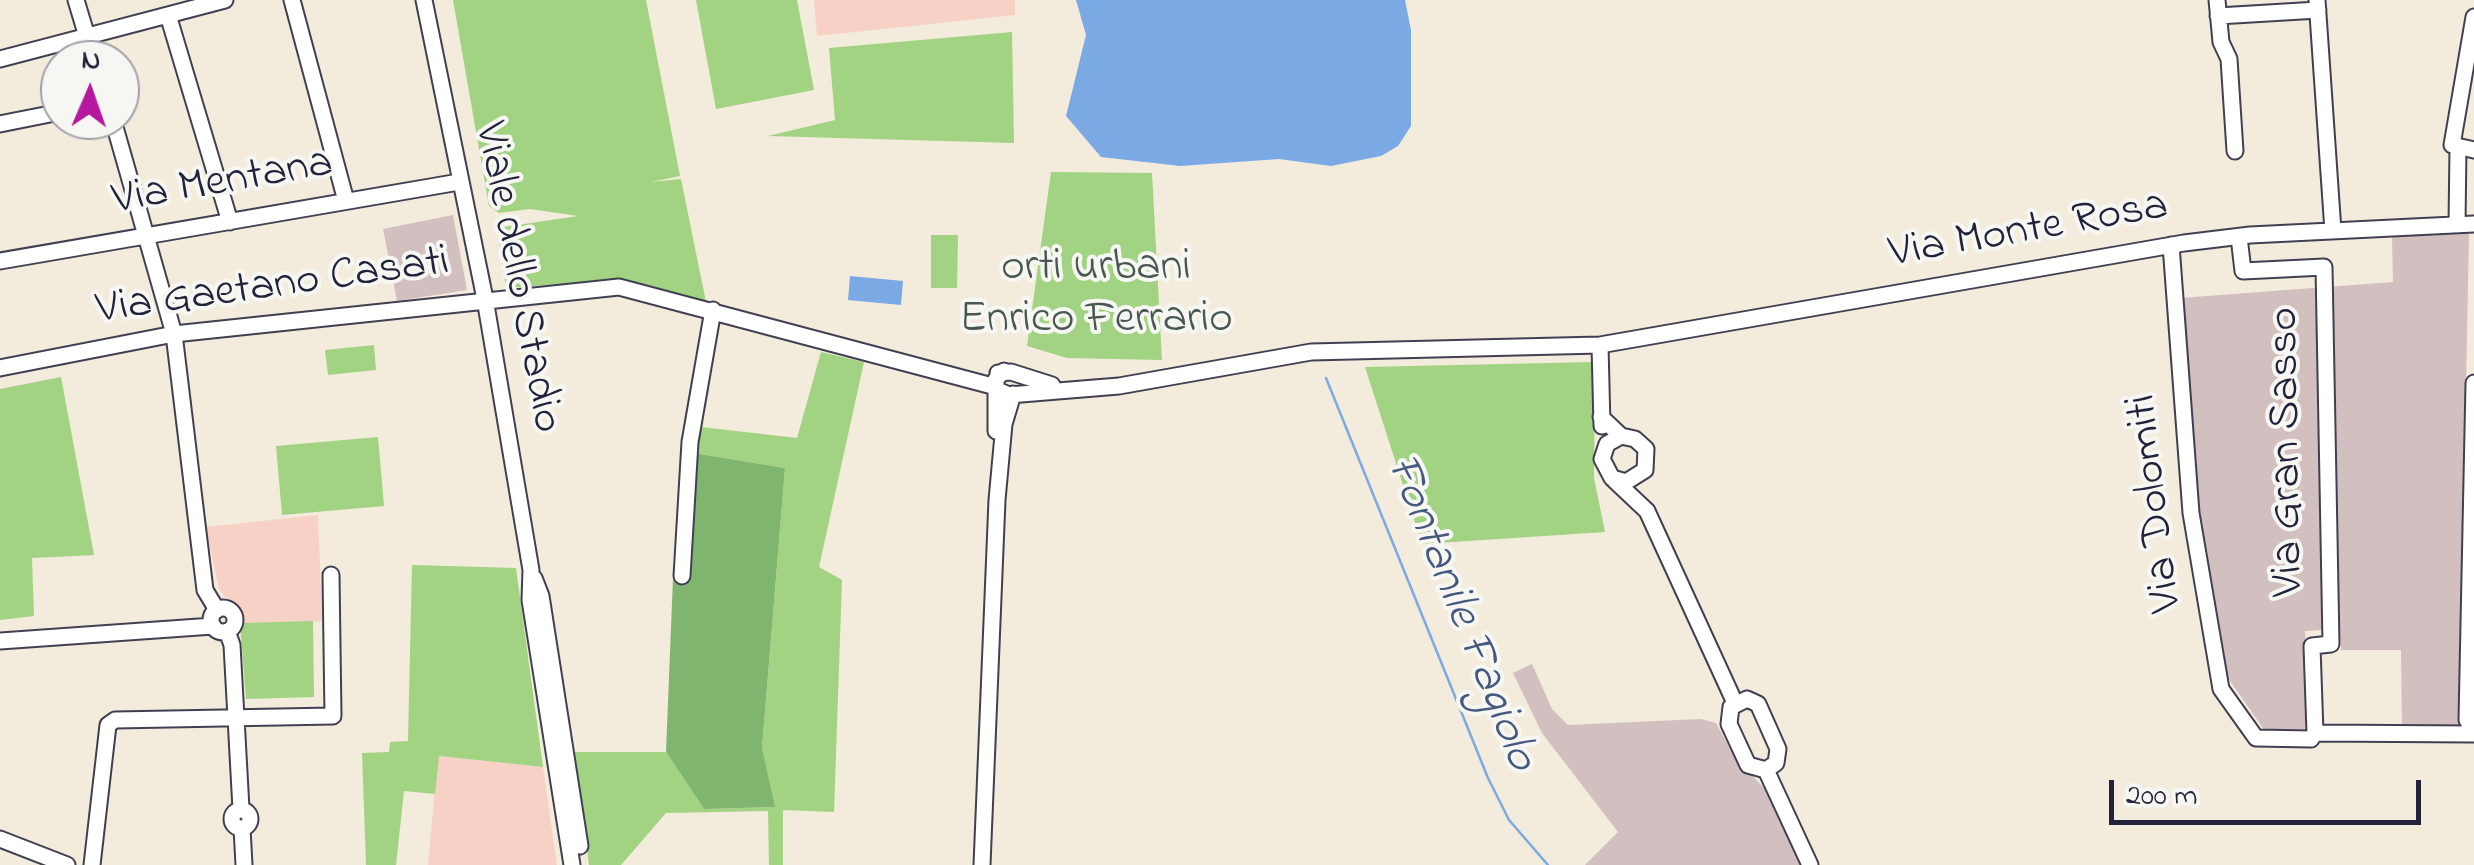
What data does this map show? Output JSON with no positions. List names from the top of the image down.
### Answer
{
  "streets": {
    "street": [
      "Via Mentana",
      "Via Monte Rosa",
      "Viale dello Stadio",
      "Via Gaetano Casati",
      "Via Gran Sasso",
      "Via Dolomiti"
    ]
  },
  "crossings": [
    ["Via Mentana", "Viale dello Stadio"],
    ["Via Monte Rosa", "Via Gaetano Casati"],
    ["Via Monte Rosa", "Via Gran Sasso"],
    ["Via Monte Rosa", "Via Dolomiti"],
    ["Viale dello Stadio", "Via Gaetano Casati"],
    ["Via Gran Sasso", "Via Dolomiti"]
  ],
  "water": ["Fontanile Fagiolo"],
  "parks": ["orti urbani Enrico Ferrario"],
  "scale_bar": "200 m",
  "north": "top"
}
